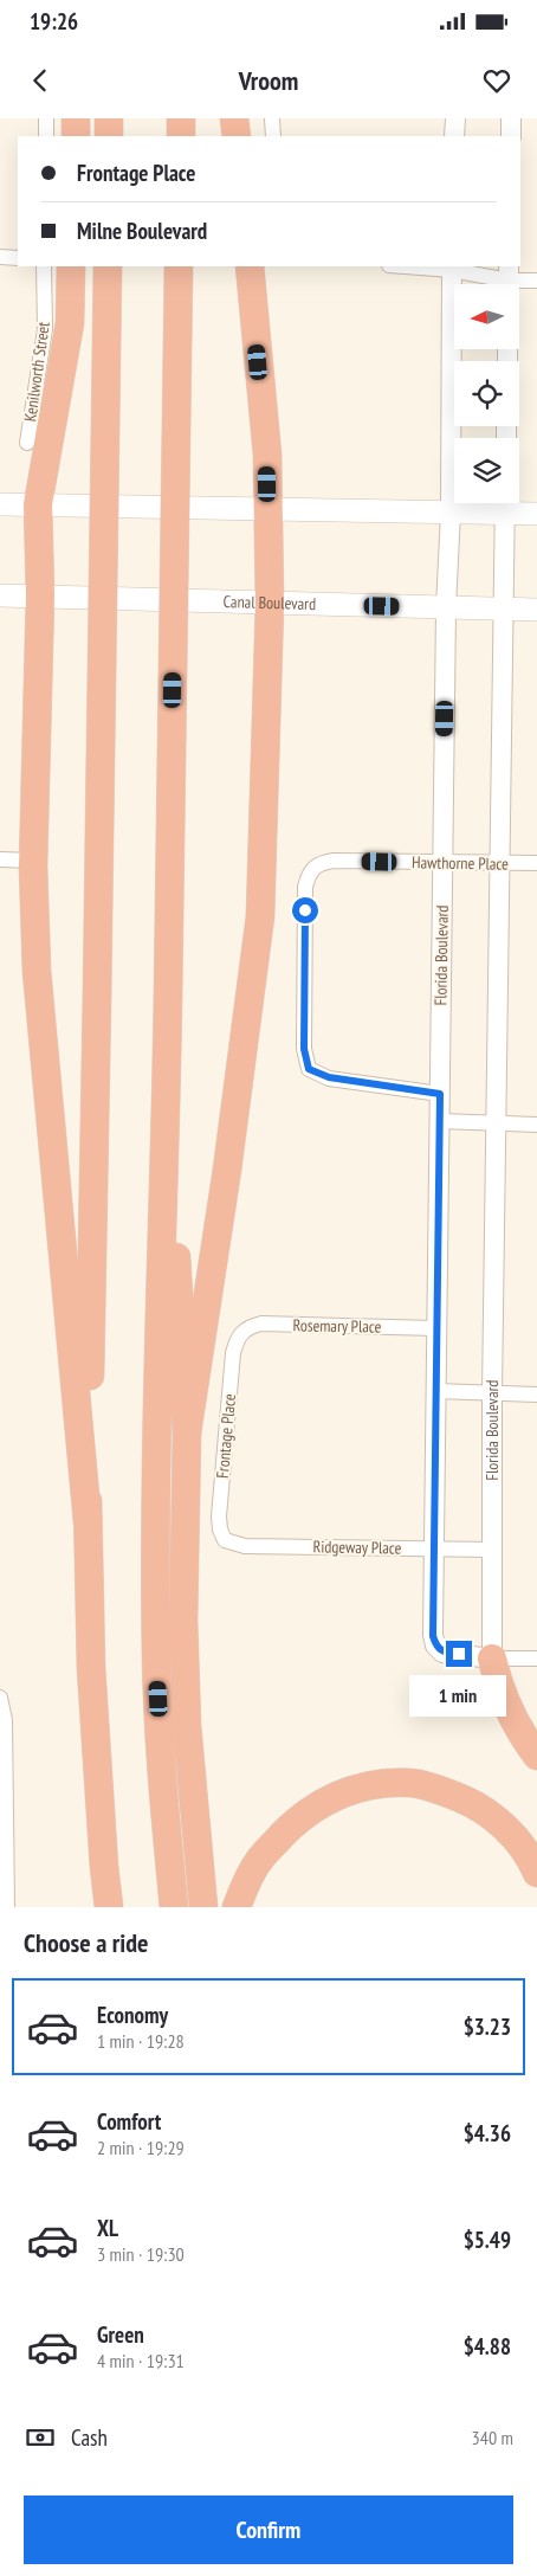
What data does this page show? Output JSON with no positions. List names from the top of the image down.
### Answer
{
  "streets": {
    "main road": ["Canal Boulevard"],
    "street": [
      "Kenilworth Street",
      "Hawthorne Place",
      "Florida Boulevard",
      "Rosemary Place",
      "Frontage Place",
      "Ridgeway Place"
    ]
  },
  "crossings": [
    ["Canal Boulevard", "Florida Boulevard"],
    ["Hawthorne Place", "Florida Boulevard"],
    ["Florida Boulevard", "Rosemary Place"],
    ["Florida Boulevard", "Ridgeway Place"],
    ["Rosemary Place", "Frontage Place"],
    ["Frontage Place", "Ridgeway Place"]
  ],
  "north": "left",
  "page": {
    "status": "19:26",
    "header": "Vroom",
    "banner": ["Frontage Place", "Milne Boulevard"],
    "bubble": "1 min",
    "heading": "Choose a ride",
    "list": [
      {
        "name": "Economy",
        "note": "1 min · 19:28",
        "value": "$3.23"
      },
      {
        "name": "Comfort",
        "note": "2 min · 19:29",
        "value": "$4.36"
      },
      {
        "name": "XL",
        "note": "3 min · 19:30",
        "value": "$5.49"
      },
      {
        "name": "Green",
        "note": "4 min · 19:31",
        "value": "$4.88"
      }
    ],
    "pay": ["Cash", "340 m"],
    "buttons": "Confirm"
  }
}
